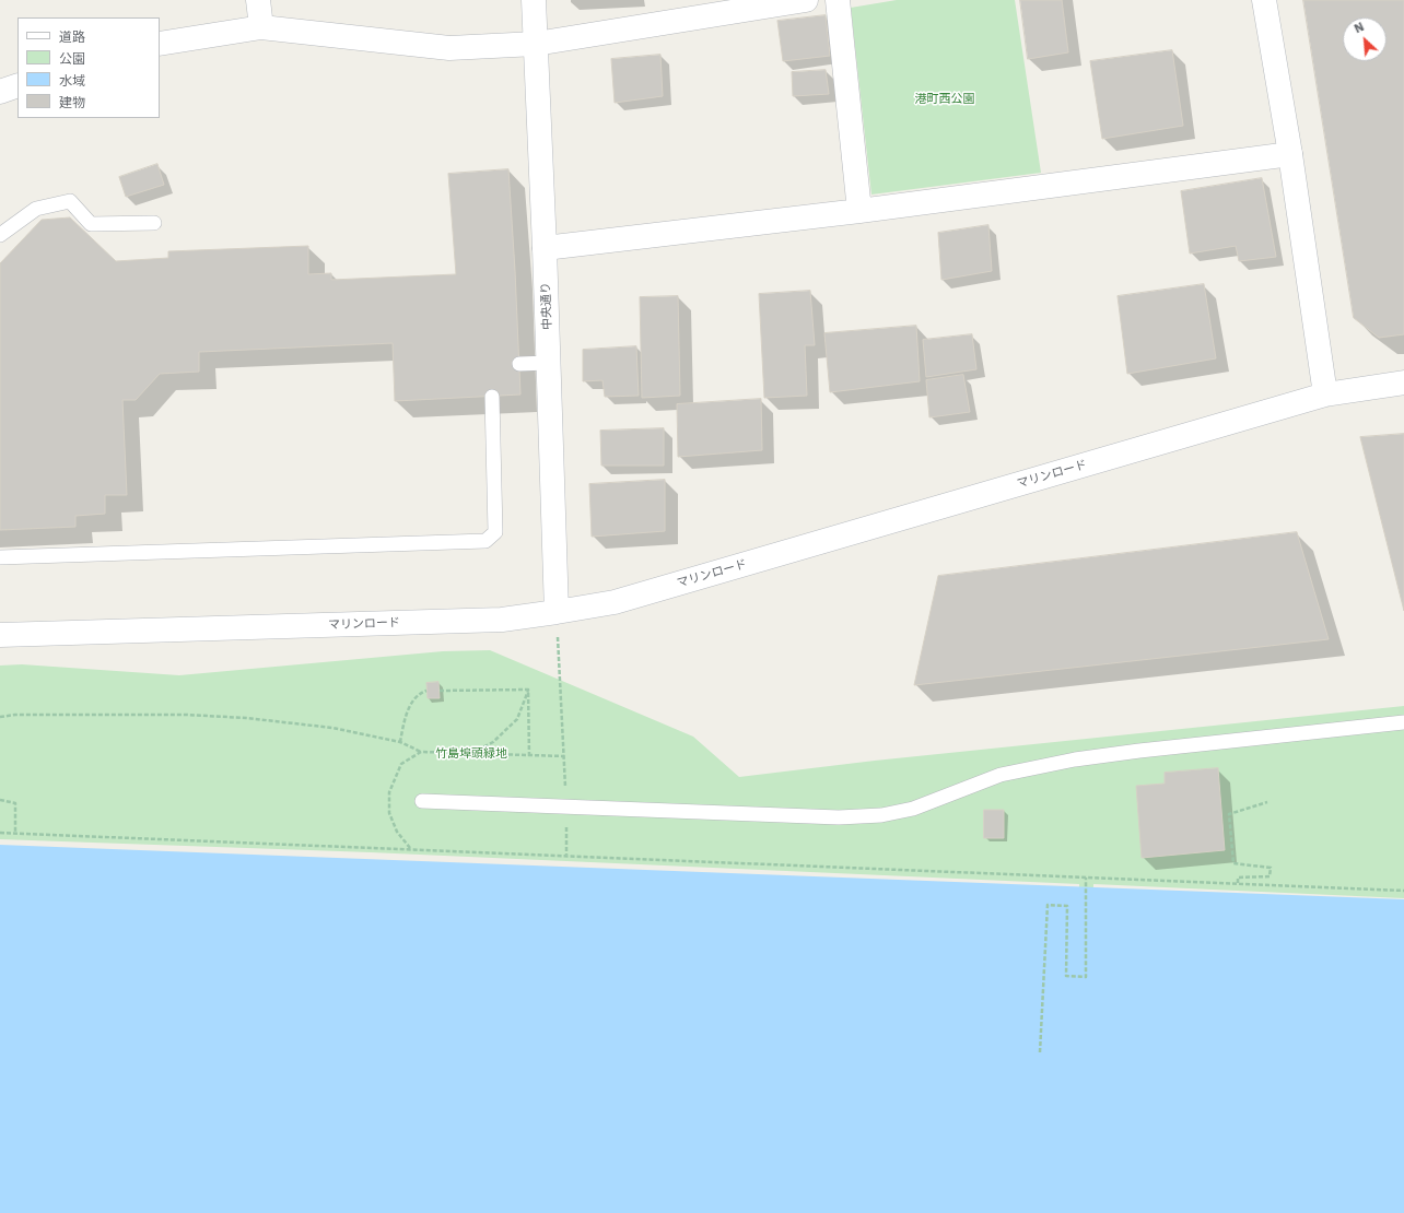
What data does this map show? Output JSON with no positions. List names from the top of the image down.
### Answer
{
  "streets": {
    "street": ["中央通り", "マリンロード"]
  },
  "crossings": [
    ["中央通り", "マリンロード"]
  ],
  "parks": ["港町西公園", "竹島埠頭緑地"],
  "legend": [
    "道路",
    "公園",
    "水域",
    "建物"
  ],
  "north": "top left"
}
